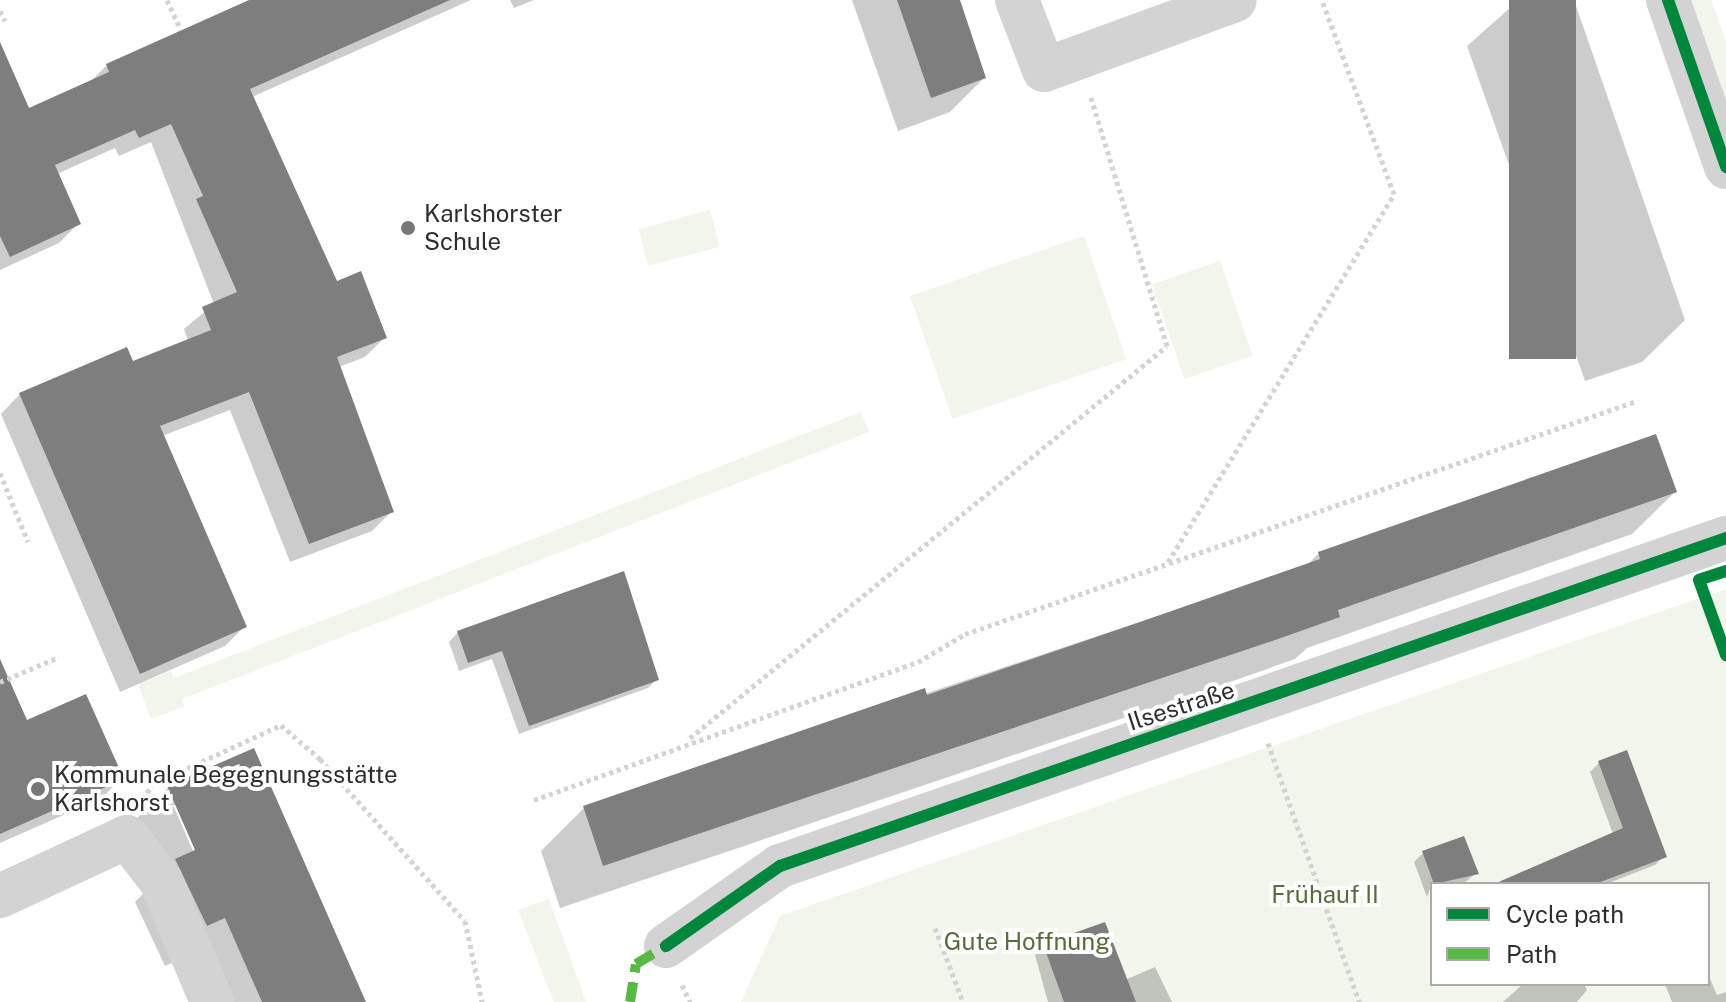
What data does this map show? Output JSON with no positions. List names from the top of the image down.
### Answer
{
  "streets": {
    "street": ["Ilsestraße"]
  },
  "parks": ["Frühauf II", "Gute Hoffnung"],
  "places": ["Karlshorster Schule", "Kommunale Begegnungsstätte Karlshorst"],
  "legend": ["Cycle path", "Path"]
}
